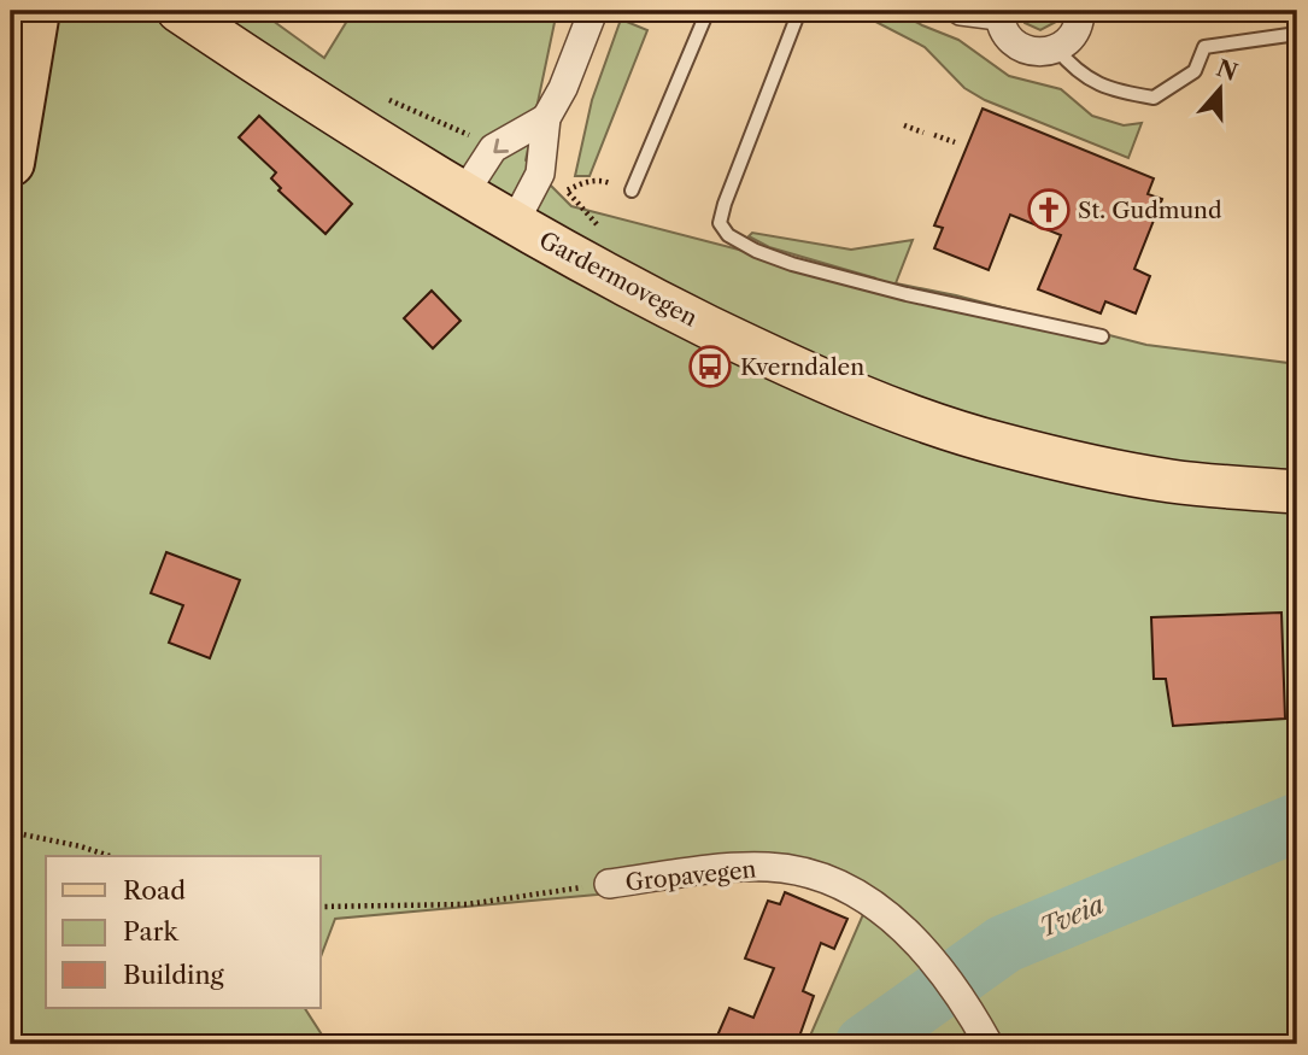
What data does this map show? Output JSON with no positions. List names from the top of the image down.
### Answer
{
  "streets": {
    "main road": ["Gardermovegen"],
    "street": ["Gropavegen"]
  },
  "water": ["Tveia"],
  "places": {
    "church": ["St. Gudmund"],
    "bus stop": ["Kverndalen"]
  },
  "legend": ["Road", "Park", "Building"],
  "north": "top"
}
